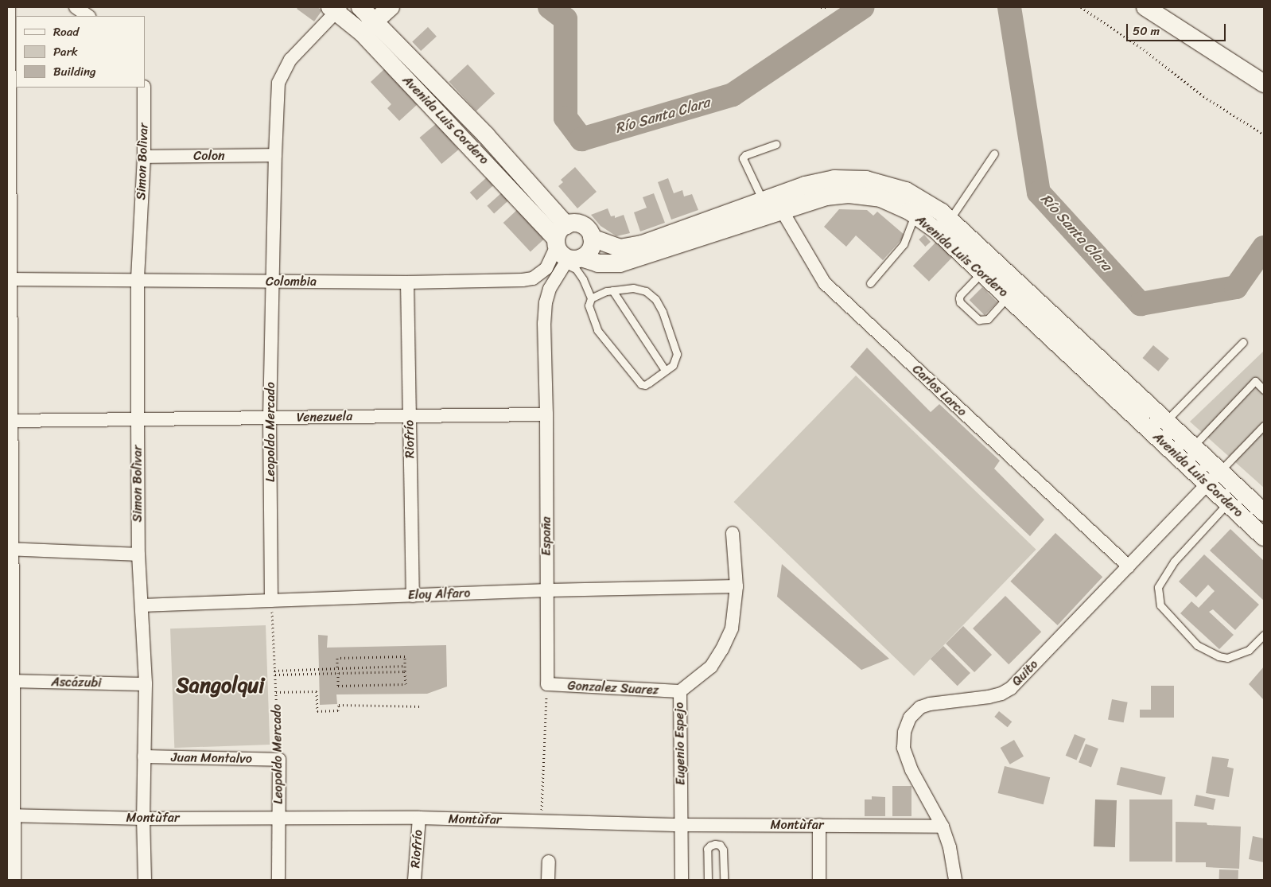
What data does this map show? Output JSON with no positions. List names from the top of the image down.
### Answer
{
  "streets": {
    "main road": ["Avenida Luis Cordero"],
    "street": [
      "Colon",
      "Simon Bolìvar",
      "Colombia",
      "Carlos Larco",
      "Venezuela",
      "Leopoldo Mercado",
      "Riofrío",
      "España",
      "Eloy Alfaro",
      "Quito",
      "Ascázubi",
      "Gonzalez Suarez",
      "Eugenio Espejo",
      "Juan Montalvo",
      "Montùfar"
    ]
  },
  "crossings": [
    ["Avenida Luis Cordero", "Colombia"],
    ["Avenida Luis Cordero", "Carlos Larco"],
    ["Avenida Luis Cordero", "Leopoldo Mercado"],
    ["Avenida Luis Cordero", "España"],
    ["Avenida Luis Cordero", "Quito"],
    ["Colon", "Simon Bolìvar"],
    ["Colon", "Leopoldo Mercado"],
    ["Simon Bolìvar", "Colombia"],
    ["Simon Bolìvar", "Venezuela"],
    ["Simon Bolìvar", "Eloy Alfaro"],
    ["Simon Bolìvar", "Ascázubi"],
    ["Simon Bolìvar", "Juan Montalvo"],
    ["Simon Bolìvar", "Montùfar"],
    ["Colombia", "Leopoldo Mercado"],
    ["Colombia", "Riofrío"],
    ["Colombia", "España"],
    ["Carlos Larco", "Quito"],
    ["Venezuela", "Leopoldo Mercado"],
    ["Venezuela", "Riofrío"],
    ["Venezuela", "España"],
    ["Leopoldo Mercado", "Eloy Alfaro"],
    ["Leopoldo Mercado", "Juan Montalvo"],
    ["Leopoldo Mercado", "Montùfar"],
    ["Riofrío", "Eloy Alfaro"],
    ["Riofrío", "Montùfar"],
    ["España", "Eloy Alfaro"],
    ["España", "Gonzalez Suarez"],
    ["Eloy Alfaro", "Eugenio Espejo"],
    ["Quito", "Montùfar"],
    ["Gonzalez Suarez", "Eugenio Espejo"],
    ["Eugenio Espejo", "Montùfar"]
  ],
  "districts": ["Sangolqui"],
  "water": ["Río Santa Clara"],
  "legend": ["Road", "Park", "Building"],
  "scale_bar": "50 m"
}
